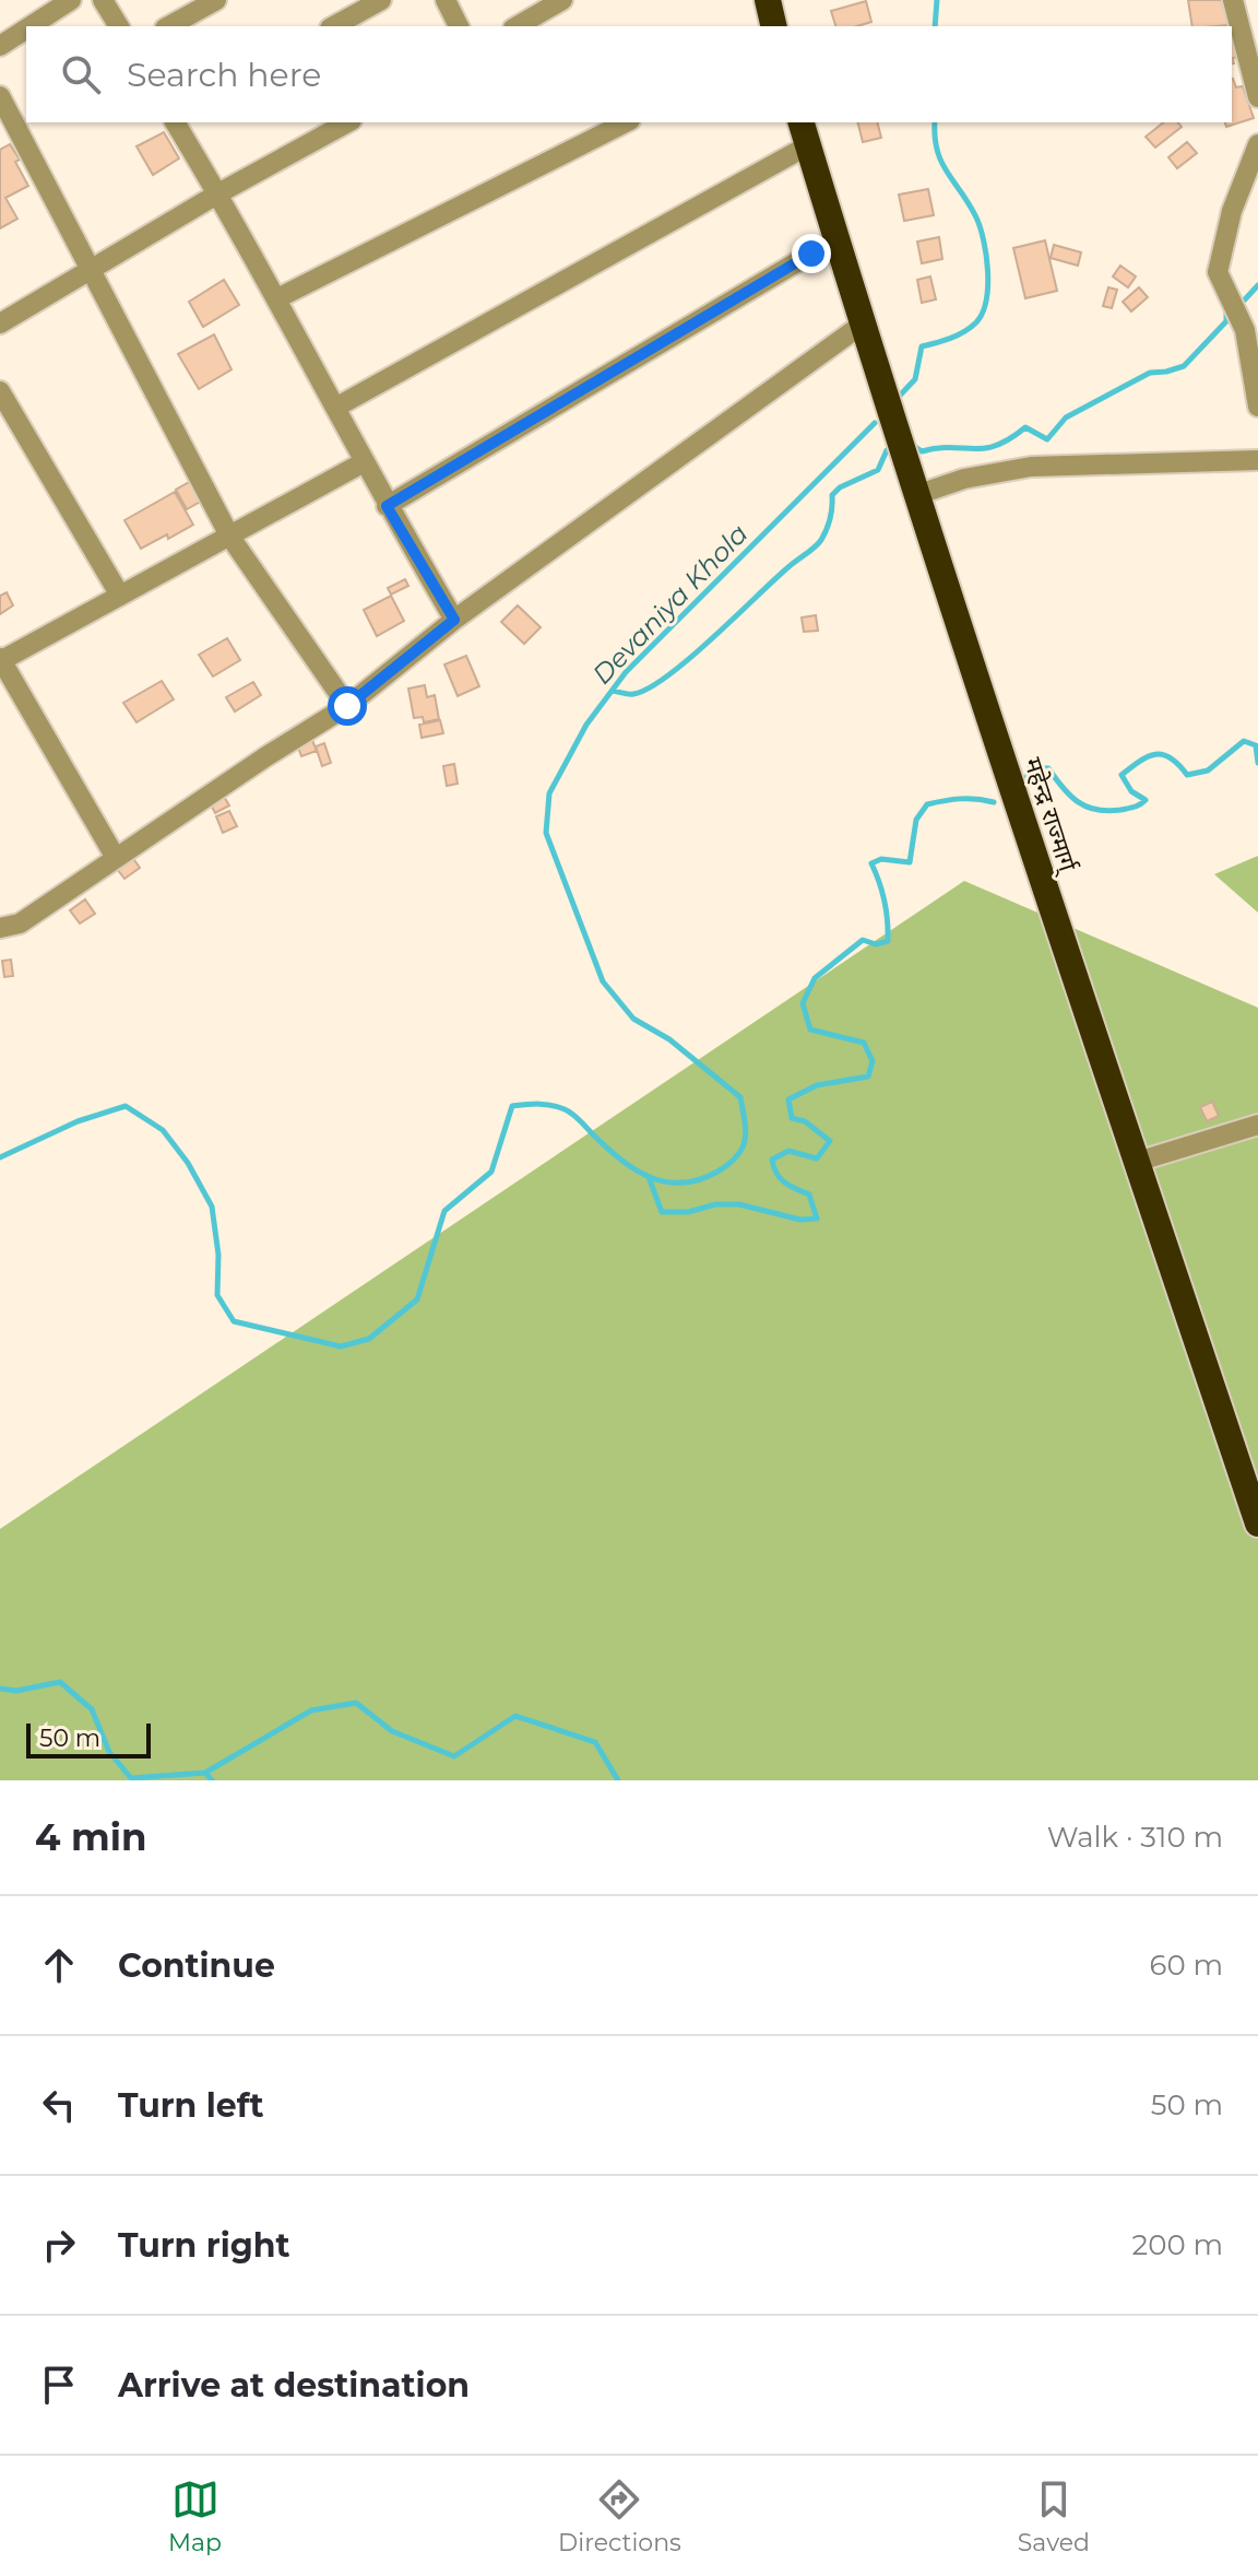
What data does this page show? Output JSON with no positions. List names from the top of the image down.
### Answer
{
  "streets": {
    "highway": ["महेन्द्र राज्मार्ग्"]
  },
  "water": ["Devaniya Khola"],
  "scale_bar": "50 m",
  "page": {
    "search": "Search here",
    "scale": "50 m",
    "heading": ["4 min", "Walk · 310 m"],
    "list": [
      ["Continue", "60 m"],
      ["Turn left", "50 m"],
      ["Turn right", "200 m"],
      "Arrive at destination"
    ],
    "nav": ["Map", "Directions", "Saved"]
  }
}
